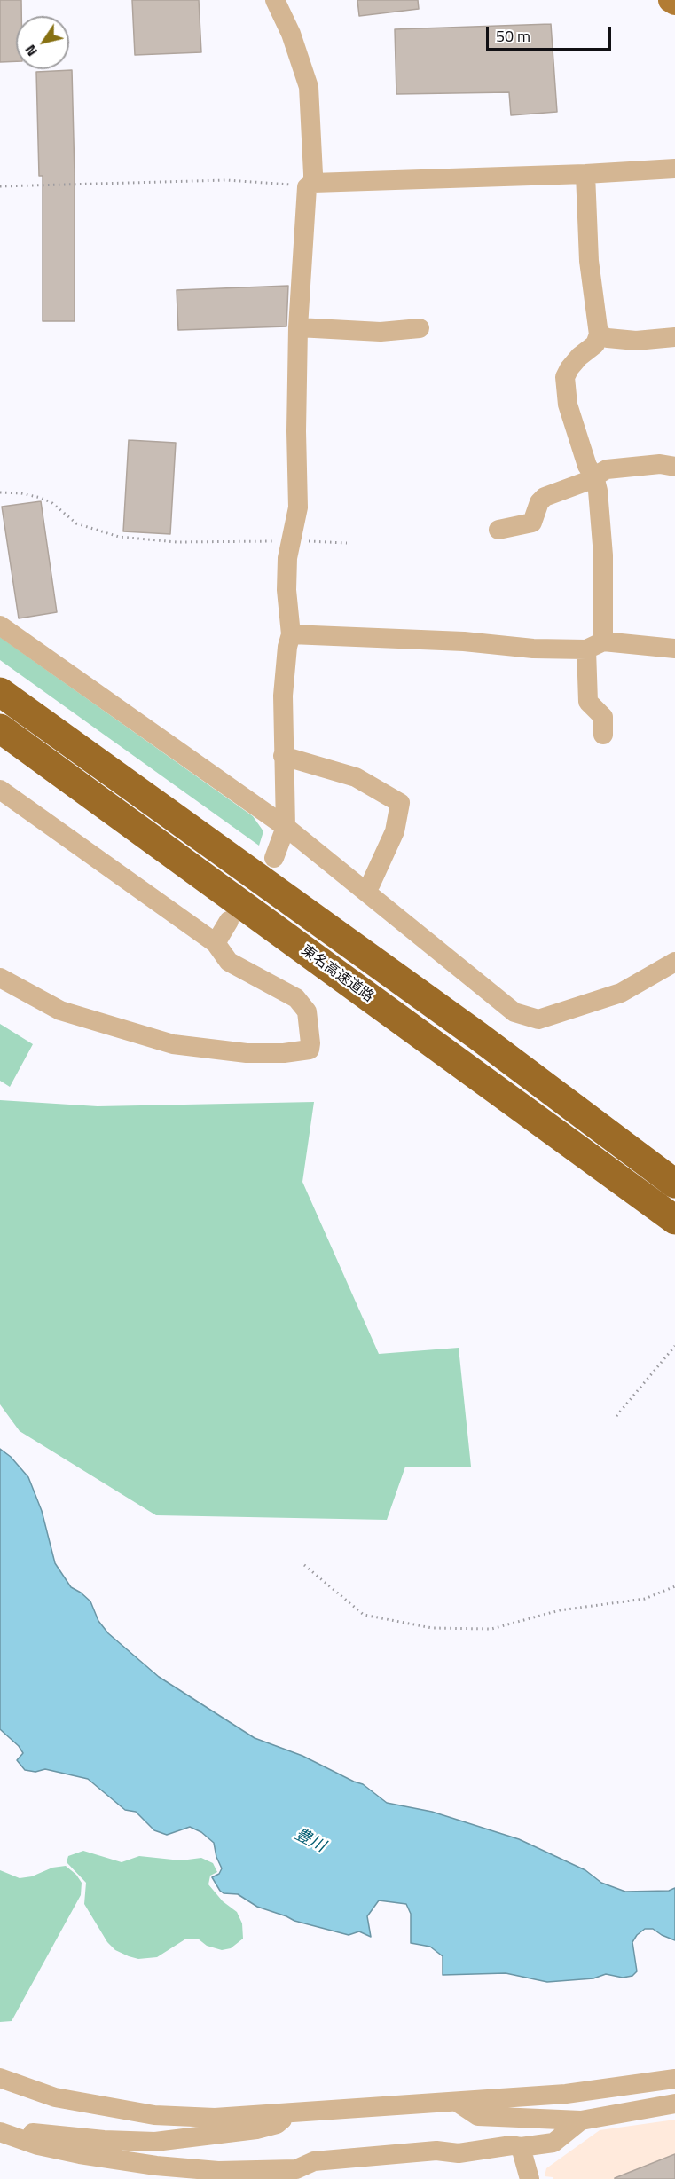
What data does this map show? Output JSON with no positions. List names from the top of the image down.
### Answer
{
  "streets": {
    "highway": ["東名高速道路"]
  },
  "water": ["豊川"],
  "scale_bar": "50 m",
  "north": "bottom left"
}
